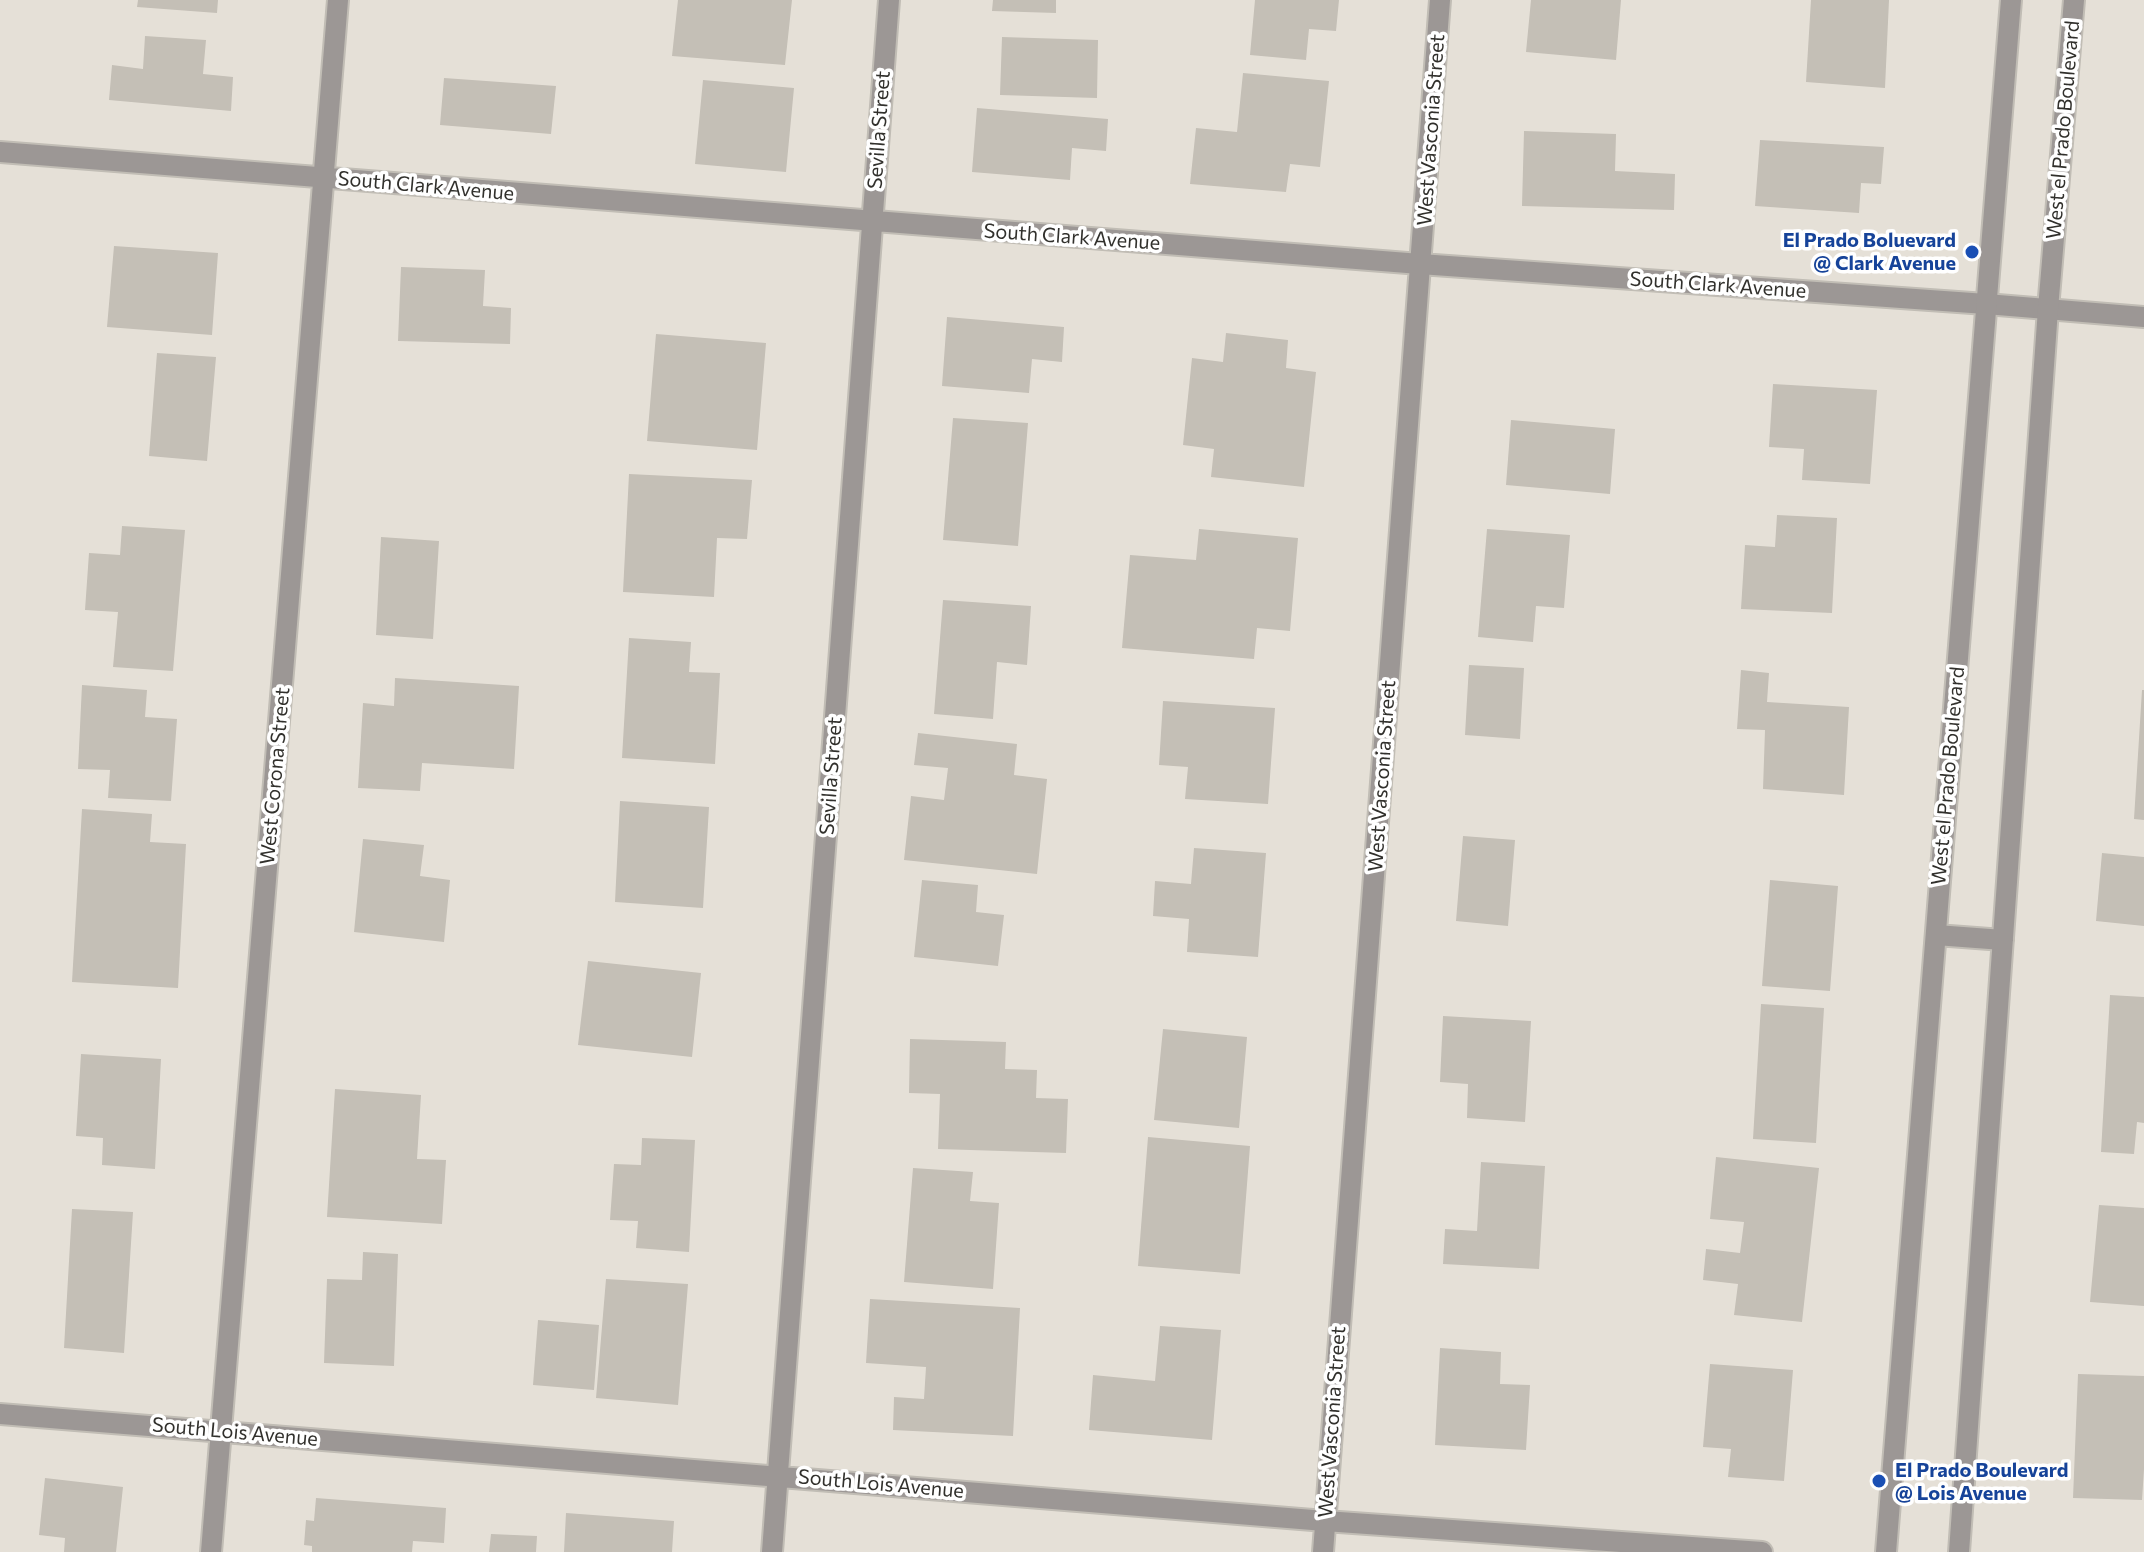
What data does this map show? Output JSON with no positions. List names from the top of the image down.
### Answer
{
  "streets": {
    "street": [
      "Sevilla Street",
      "West Vasconia Street",
      "West el Prado Boulevard",
      "South Clark Avenue",
      "West Corona Street",
      "South Lois Avenue"
    ]
  },
  "crossings": [
    ["Sevilla Street", "South Clark Avenue"],
    ["Sevilla Street", "South Lois Avenue"],
    ["West Vasconia Street", "South Clark Avenue"],
    ["West Vasconia Street", "South Lois Avenue"],
    ["West el Prado Boulevard", "South Clark Avenue"],
    ["South Clark Avenue", "West Corona Street"],
    ["West Corona Street", "South Lois Avenue"]
  ],
  "places": ["El Prado Boluevard @ Clark Avenue", "El Prado Boulevard @ Lois Avenue"]
}
